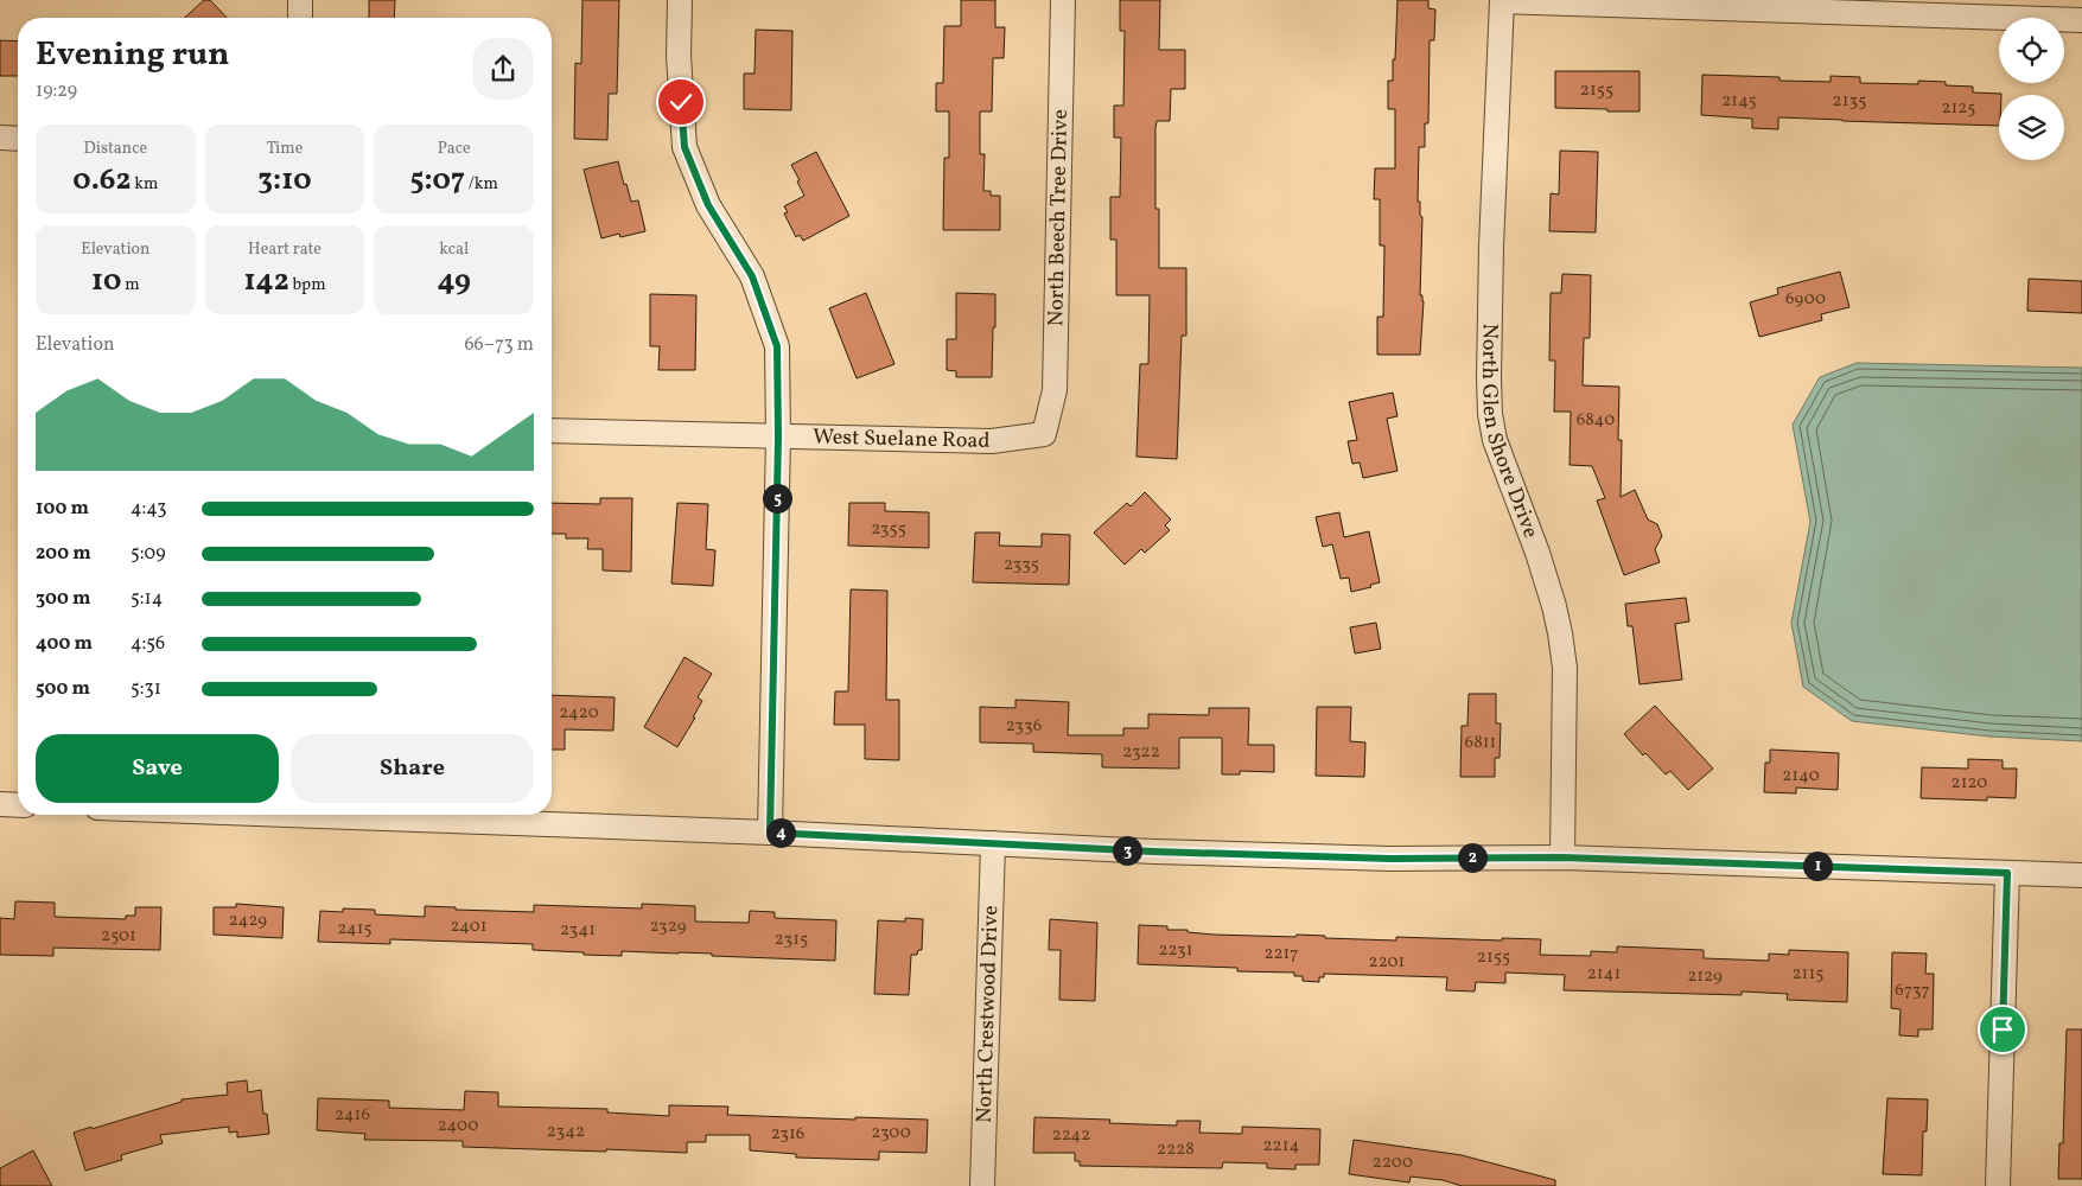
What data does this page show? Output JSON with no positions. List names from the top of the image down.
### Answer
{
  "streets": {
    "street": [
      "North Beech Tree Drive",
      "North Glen Shore Drive",
      "West Suelane Road",
      "North Crestwood Drive"
    ]
  },
  "crossings": [
    ["North Beech Tree Drive", "West Suelane Road"]
  ],
  "house_numbers": [
    "2155",
    "2145",
    "2135",
    "2125",
    "6900",
    "6840",
    "2355",
    "2335",
    "2420",
    "2336",
    "6811",
    "2322",
    "2140",
    "2120",
    "2429",
    "2401",
    "2329",
    "2415",
    "2341",
    "2501",
    "2315",
    "2231",
    "2217",
    "2155",
    "2201",
    "2141",
    "2115",
    "2129",
    "6737",
    "2416",
    "2400",
    "2342",
    "2300",
    "2316",
    "2242",
    "2214",
    "2228",
    "2200"
  ],
  "page": {
    "heading": ["Evening run", "19:29"],
    "stats": [
      ["Distance", "0.62 km"],
      ["Time", "3:10"],
      ["Pace", "5:07 /km"],
      ["Elevation", "10 m"],
      ["Heart rate", "142 bpm"],
      ["kcal", "49"]
    ],
    "chart": ["Elevation", "66–73 m"],
    "pins": [
      "5",
      "4",
      "3",
      "2",
      "1"
    ],
    "list": [
      {
        "name": "100 m",
        "note": "4:43"
      },
      {
        "name": "200 m",
        "note": "5:09"
      },
      {
        "name": "300 m",
        "note": "5:14"
      },
      {
        "name": "400 m",
        "note": "4:56"
      },
      {
        "name": "500 m",
        "note": "5:31"
      }
    ],
    "buttons": ["Save", "Share"]
  }
}
